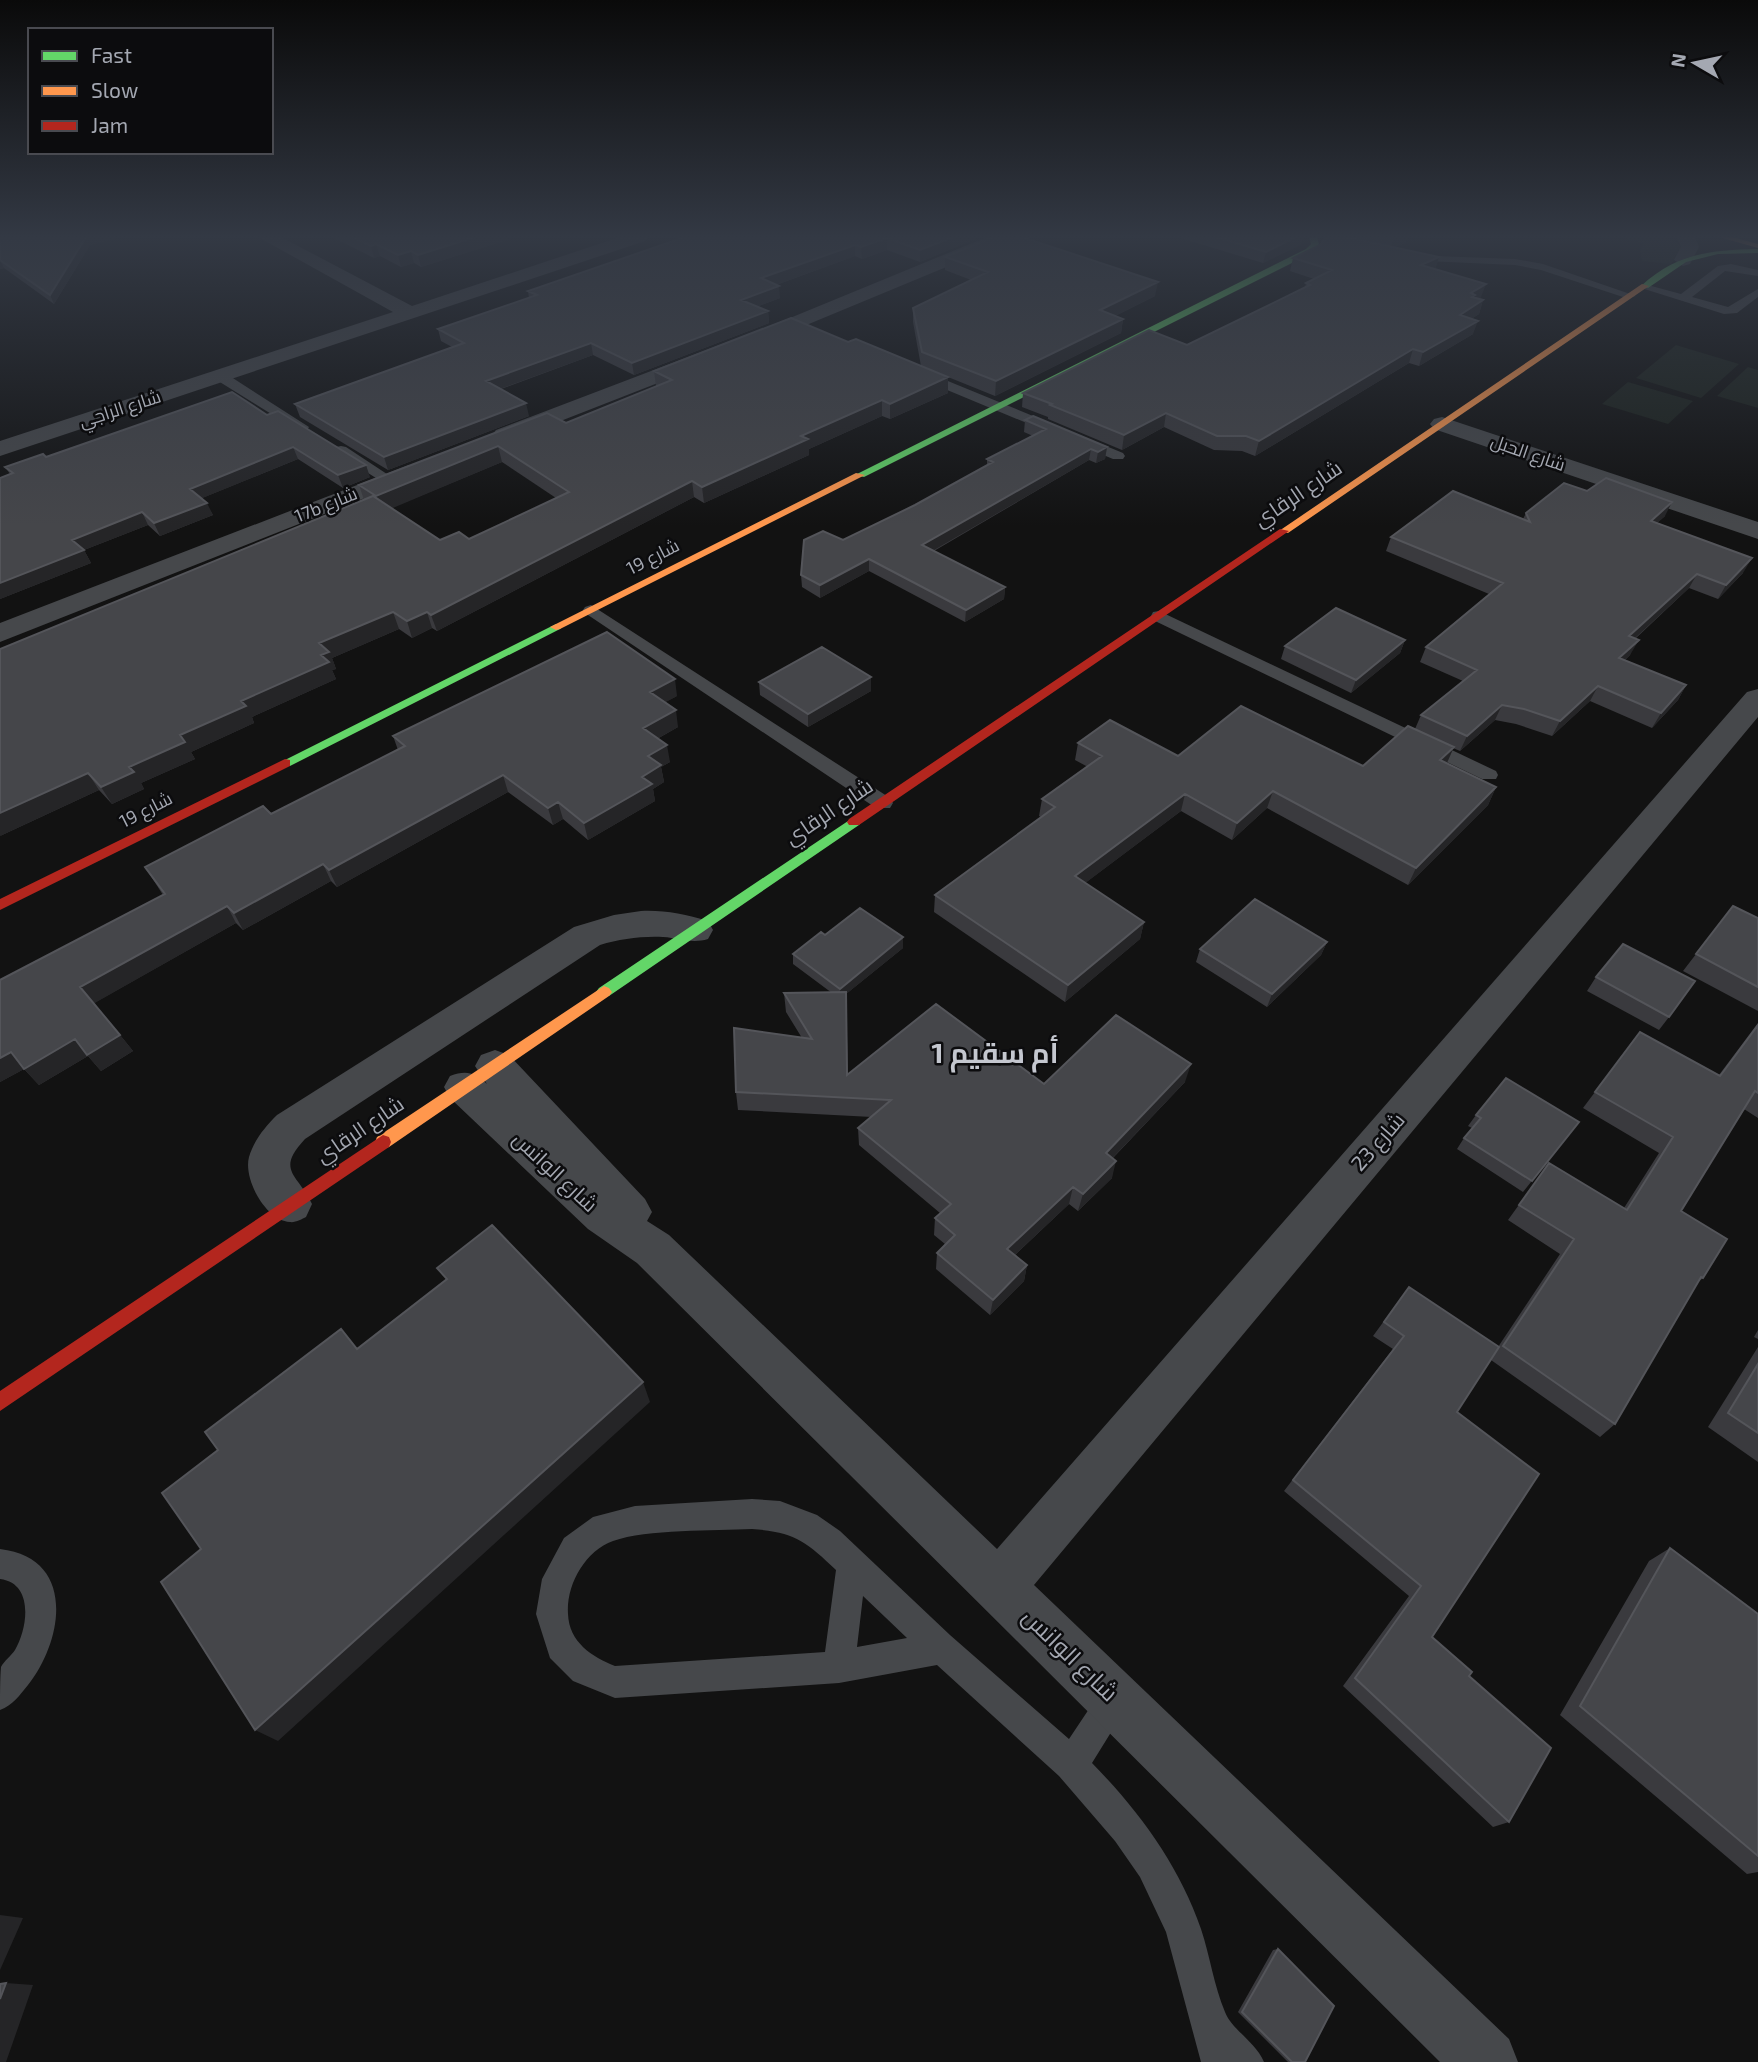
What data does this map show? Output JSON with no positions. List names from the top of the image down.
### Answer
{
  "streets": {
    "street": [
      "شارع الراجي",
      "شارع الحبل",
      "شارع الرقاي",
      "17b شارع",
      "شارع 19",
      "شارع 23",
      "شارع الوانس"
    ]
  },
  "crossings": [
    ["شارع الحبل", "شارع الرقاي"],
    ["شارع الرقاي", "شارع الوانس"],
    ["شارع 23", "شارع الوانس"]
  ],
  "districts": ["أم سقيم 1"],
  "legend": ["Fast", "Slow", "Jam"],
  "north": "left"
}
